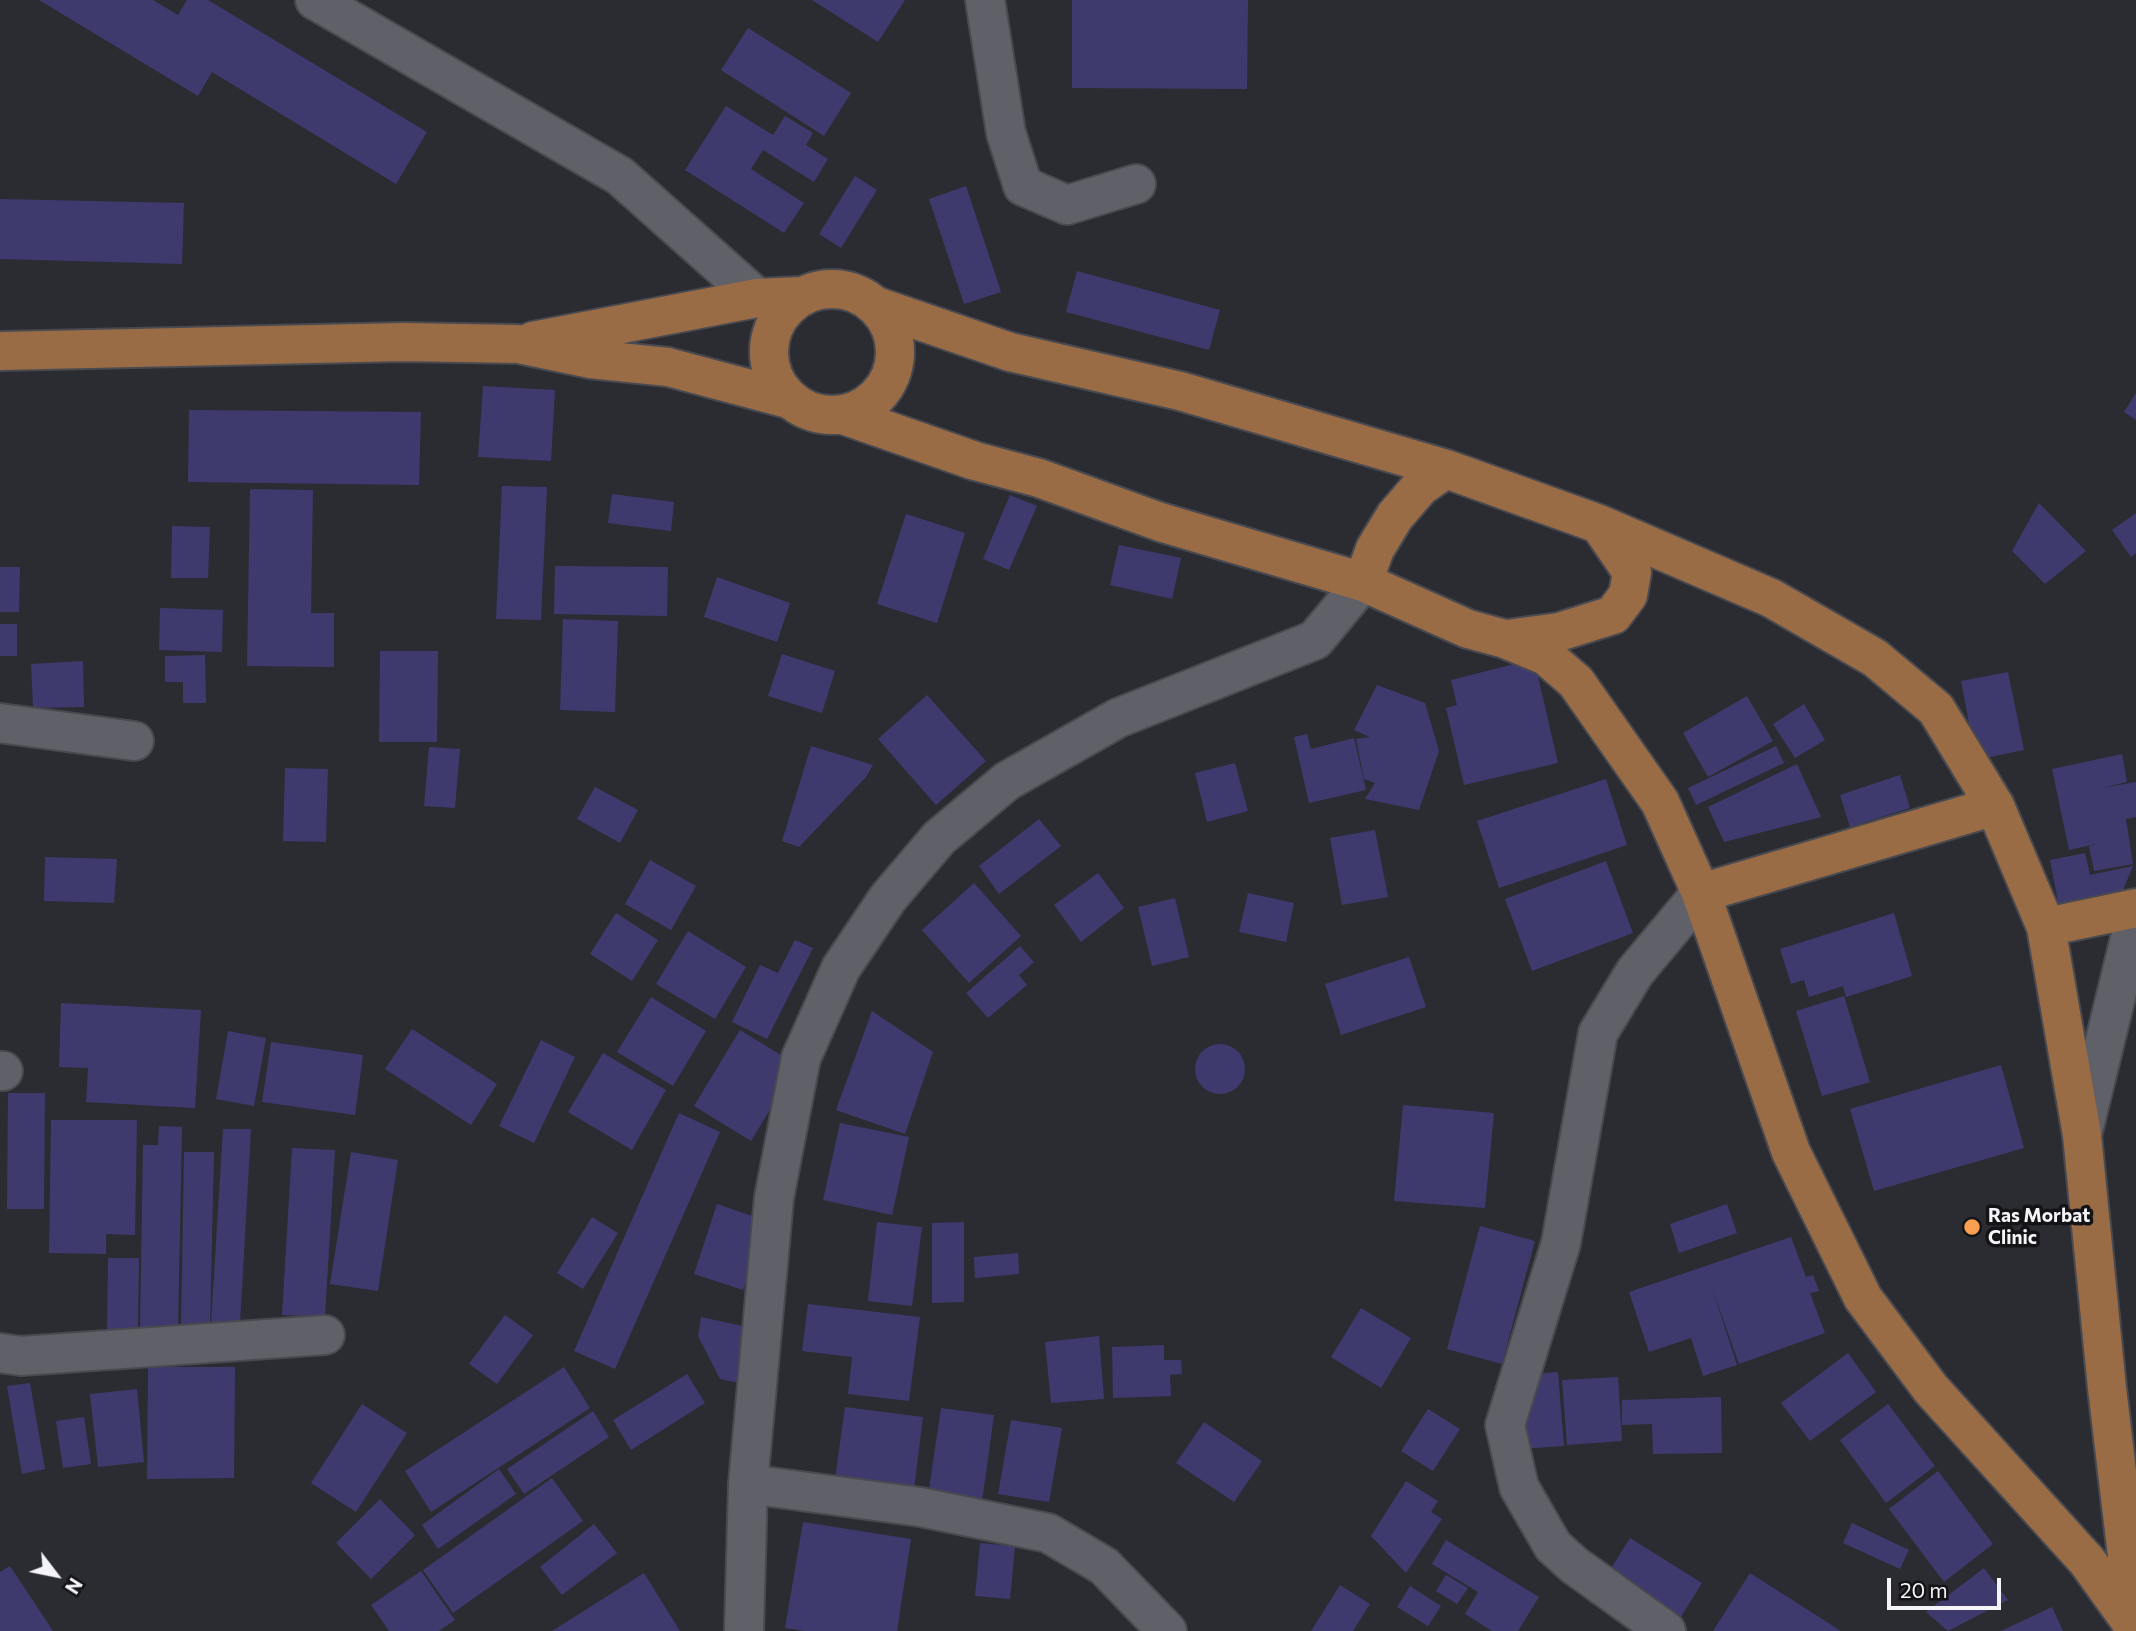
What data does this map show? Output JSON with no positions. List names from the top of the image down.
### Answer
{
  "places": ["Ras Morbat Clinic"],
  "scale_bar": "20 m",
  "north": "bottom right"
}
